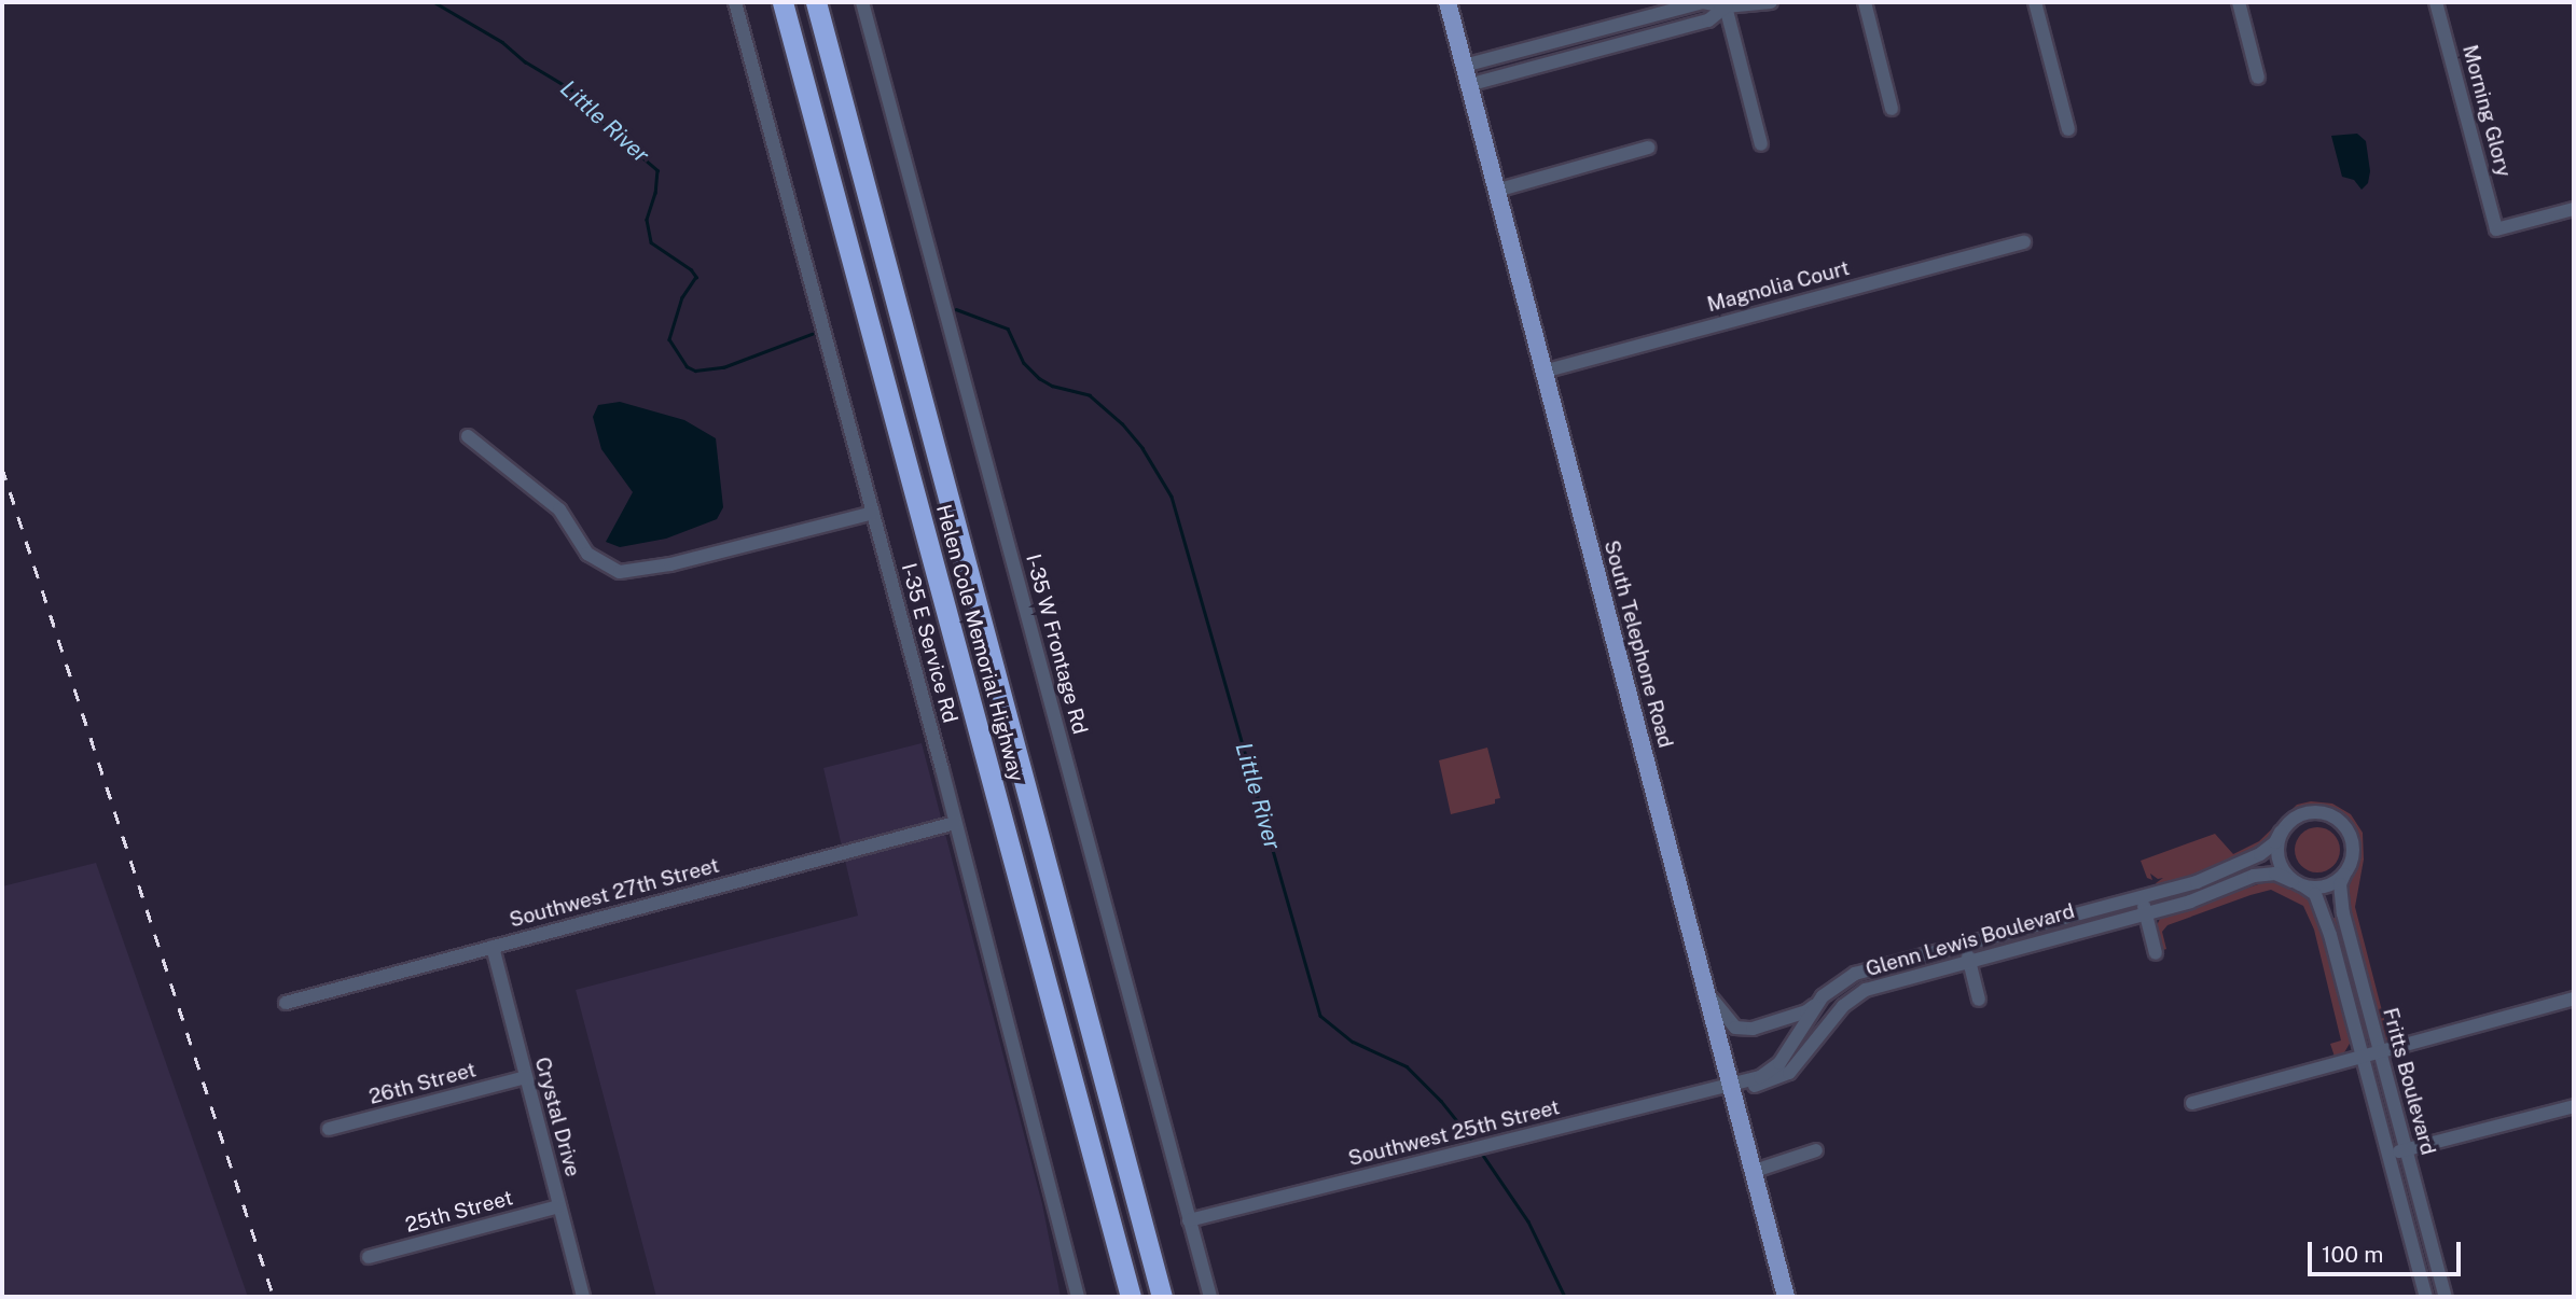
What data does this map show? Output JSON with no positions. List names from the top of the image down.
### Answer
{
  "streets": {
    "highway": ["Helen Cole Memorial Highway"],
    "main road": ["South Telephone Road"],
    "street": [
      "Morning Glory",
      "Magnolia Court",
      "I-35 E Service Rd",
      "I-35 W Frontage Rd",
      "Southwest 27th Street",
      "Glenn Lewis Boulevard",
      "Fritts Boulevard",
      "26th Street",
      "Crystal Drive",
      "Southwest 25th Street",
      "25th Street"
    ]
  },
  "crossings": [
    ["Magnolia Court", "South Telephone Road"],
    ["I-35 E Service Rd", "Southwest 27th Street"],
    ["I-35 W Frontage Rd", "Southwest 25th Street"],
    ["South Telephone Road", "Glenn Lewis Boulevard"],
    ["South Telephone Road", "Southwest 25th Street"],
    ["Southwest 27th Street", "Crystal Drive"],
    ["Glenn Lewis Boulevard", "Fritts Boulevard"],
    ["Glenn Lewis Boulevard", "Southwest 25th Street"],
    ["26th Street", "Crystal Drive"],
    ["Crystal Drive", "25th Street"]
  ],
  "water": ["Little River"],
  "scale_bar": "100 m"
}
